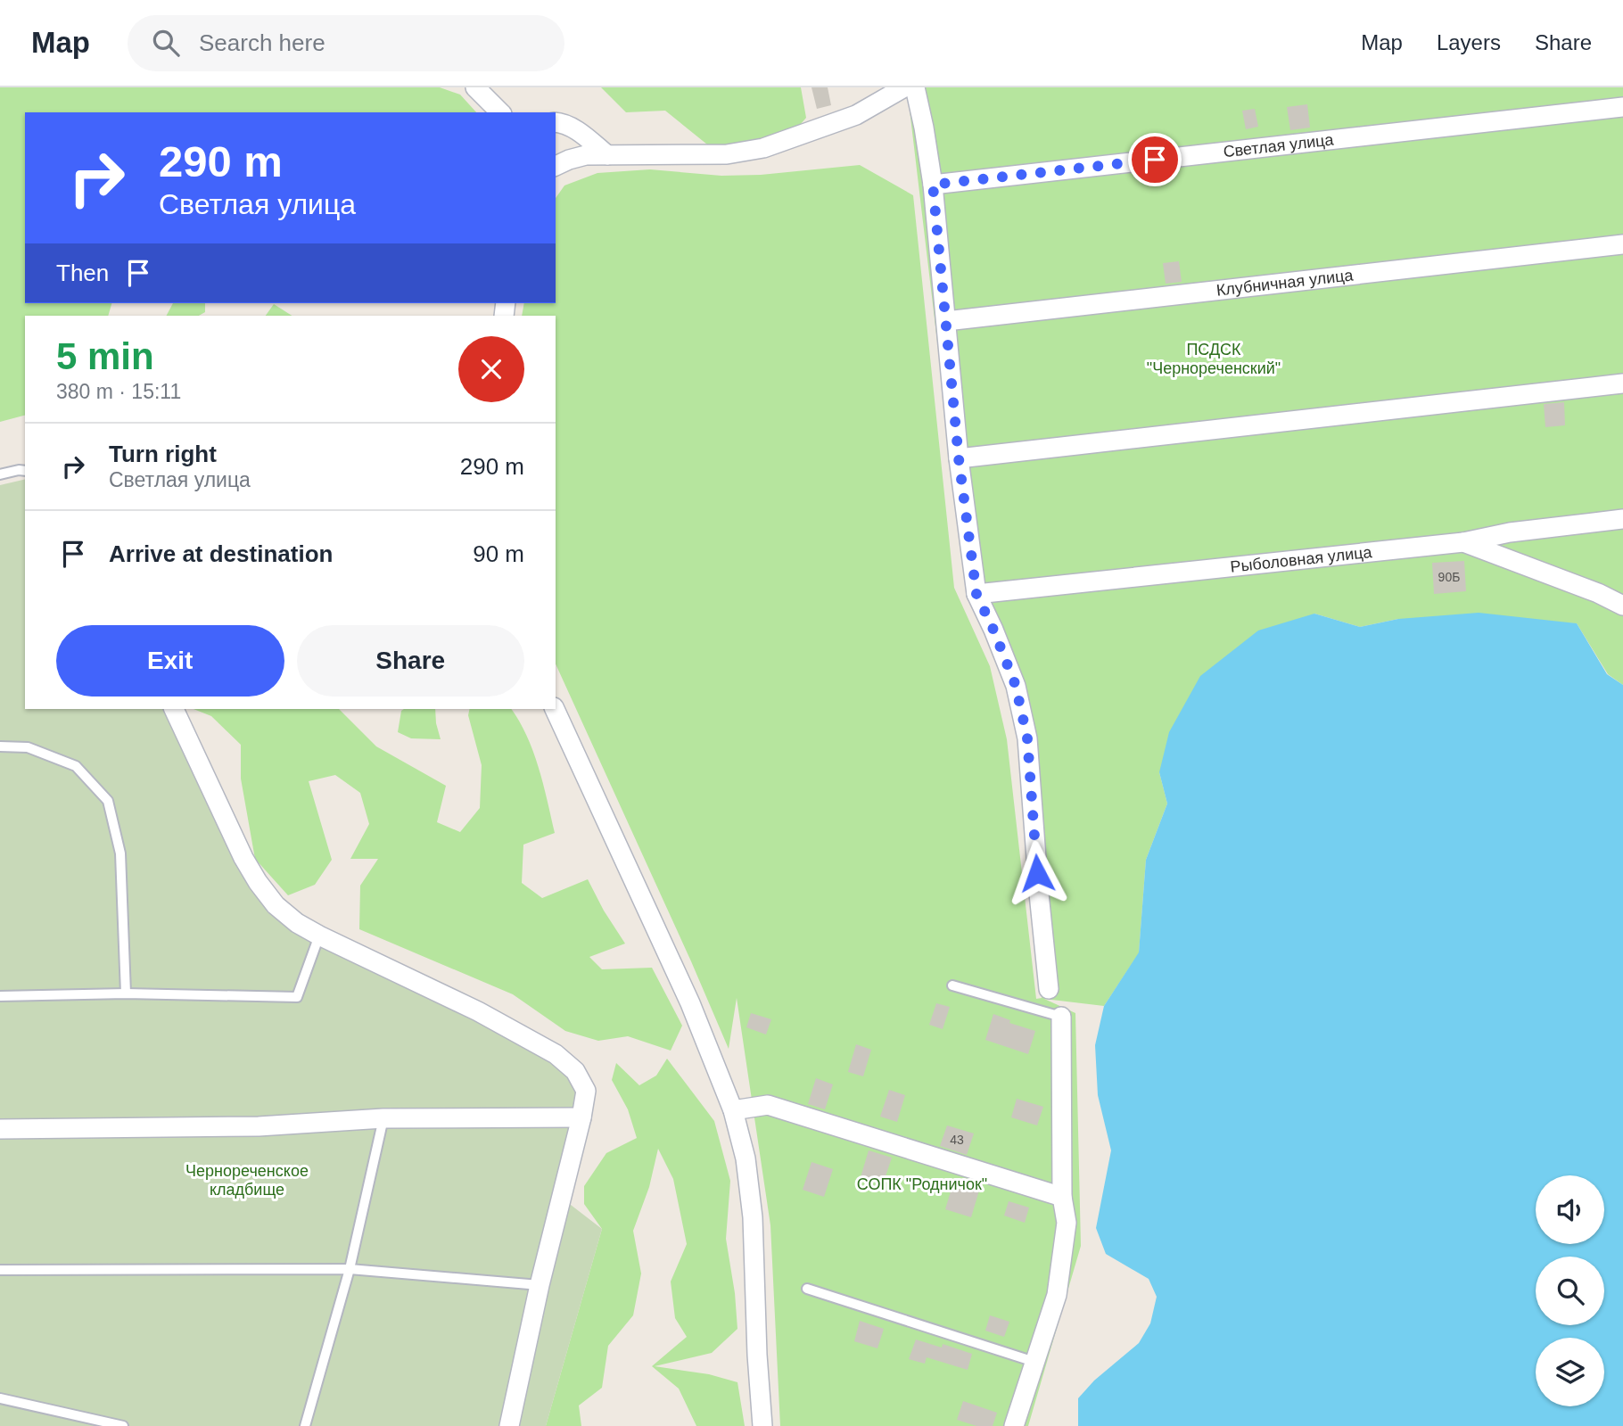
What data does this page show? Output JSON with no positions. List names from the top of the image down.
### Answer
{
  "streets": {
    "street": ["Светлая улица", "Клубничная улица", "Рыболовная улица"]
  },
  "parks": ["ПСДСК \"Чернореченский\"", "Чернореченское кладбище", "СОПК \"Родничок\""],
  "house_numbers": ["90Б", "43"],
  "page": {
    "header": "Map",
    "search": "Search here",
    "nav": ["Map", "Layers", "Share"],
    "turn": ["290 m", "Светлая улица"],
    "then": "Then",
    "heading": ["5 min", "380 m · 15:11"],
    "list": [
      {
        "name": "Turn right",
        "note": "Светлая улица",
        "value": "290 m"
      },
      {
        "name": "Arrive at destination",
        "value": "90 m"
      }
    ],
    "buttons": ["Exit", "Share"]
  }
}
